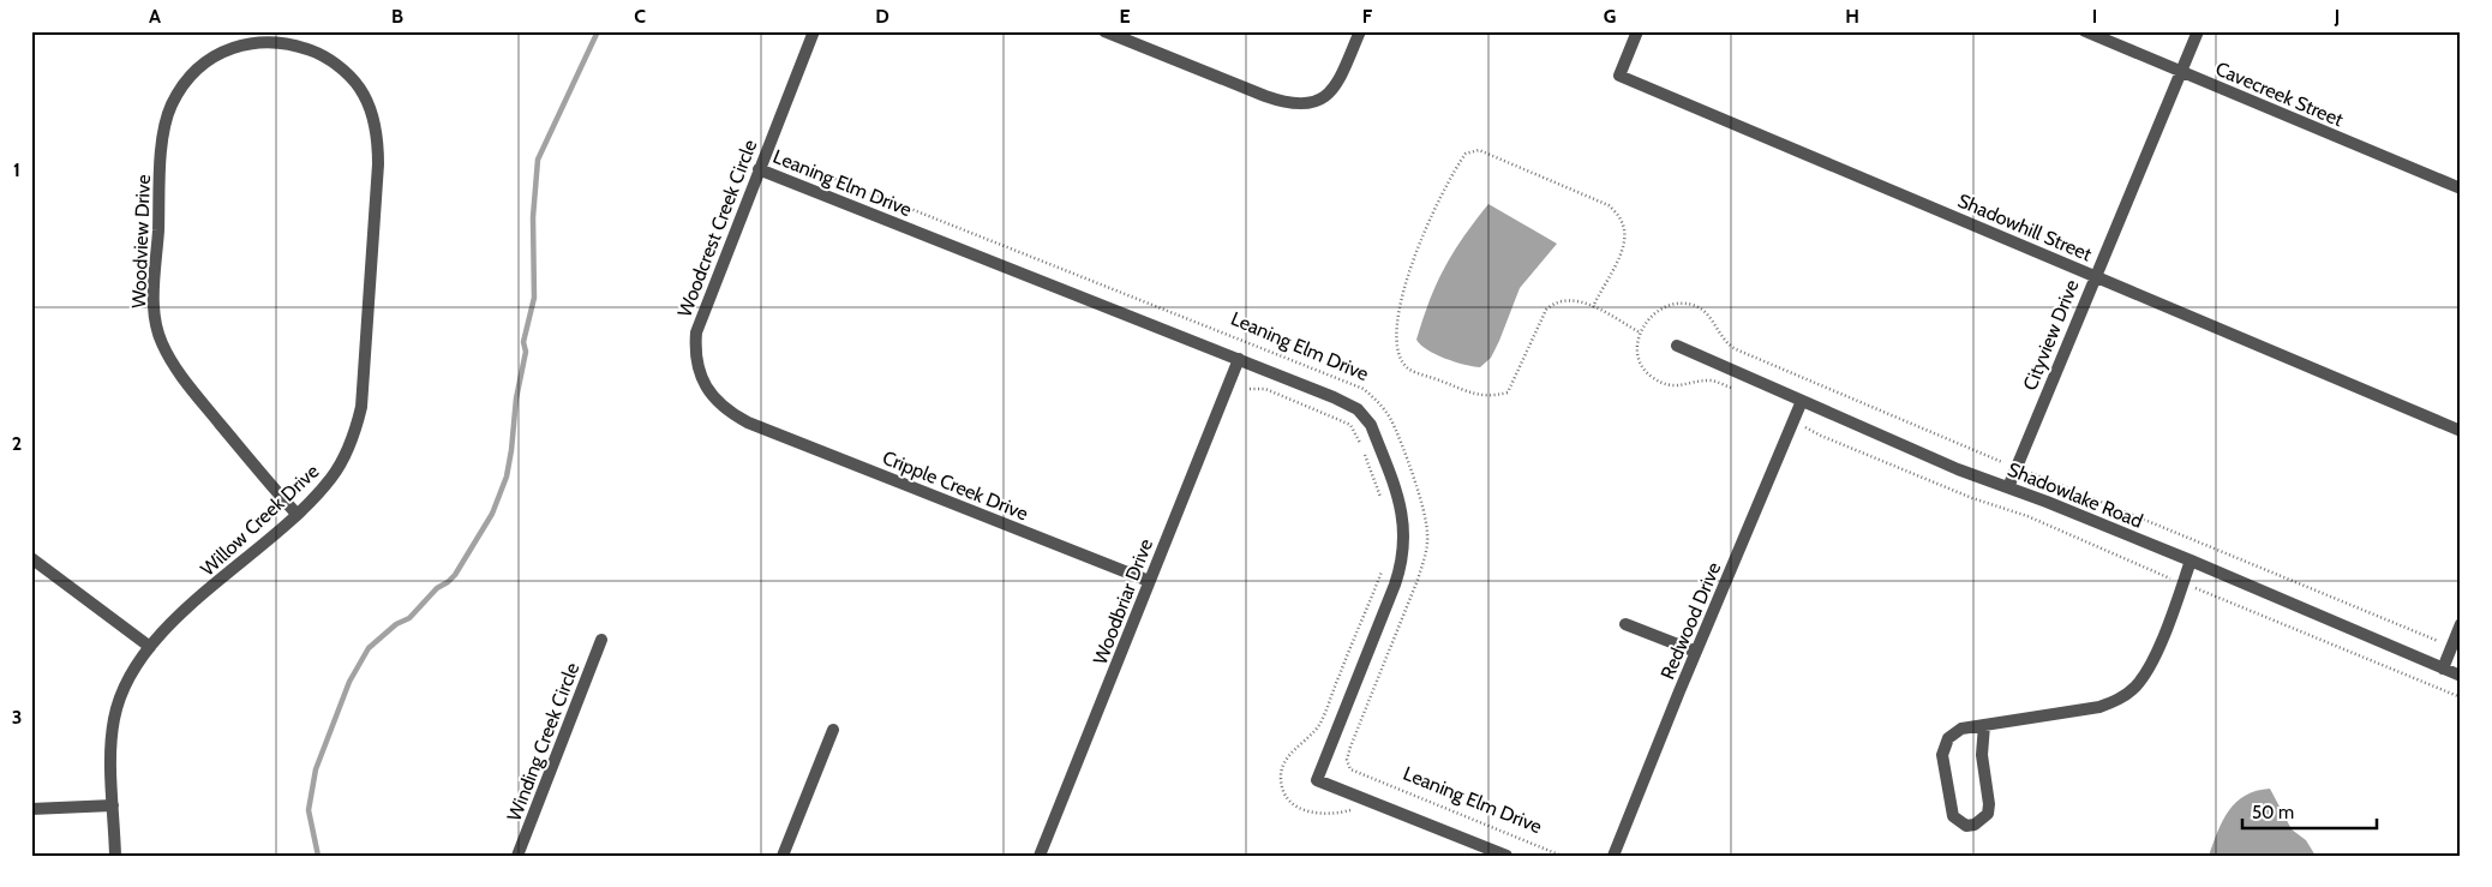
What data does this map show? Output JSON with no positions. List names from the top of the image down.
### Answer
{
  "streets": {
    "street": [
      "Cavecreek Street",
      "Leaning Elm Drive",
      "Shadowhill Street",
      "Woodcrest Creek Circle",
      "Woodview Drive",
      "Cityview Drive",
      "Cripple Creek Drive",
      "Shadowlake Road",
      "Willow Creek Drive",
      "Woodbriar Drive",
      "Redwood Drive",
      "Winding Creek Circle"
    ]
  },
  "crossings": [
    ["Cavecreek Street", "Cityview Drive"],
    ["Leaning Elm Drive", "Woodcrest Creek Circle"],
    ["Leaning Elm Drive", "Woodbriar Drive"],
    ["Shadowhill Street", "Cityview Drive"],
    ["Woodcrest Creek Circle", "Cripple Creek Drive"],
    ["Woodview Drive", "Willow Creek Drive"],
    ["Cityview Drive", "Shadowlake Road"],
    ["Cripple Creek Drive", "Woodbriar Drive"],
    ["Shadowlake Road", "Redwood Drive"]
  ],
  "scale_bar": "50 m",
  "grid": {
    "columns": [
      "A",
      "B",
      "C",
      "D",
      "E",
      "F",
      "G",
      "H",
      "I",
      "J"
    ],
    "rows": ["1", "2", "3"]
  }
}
